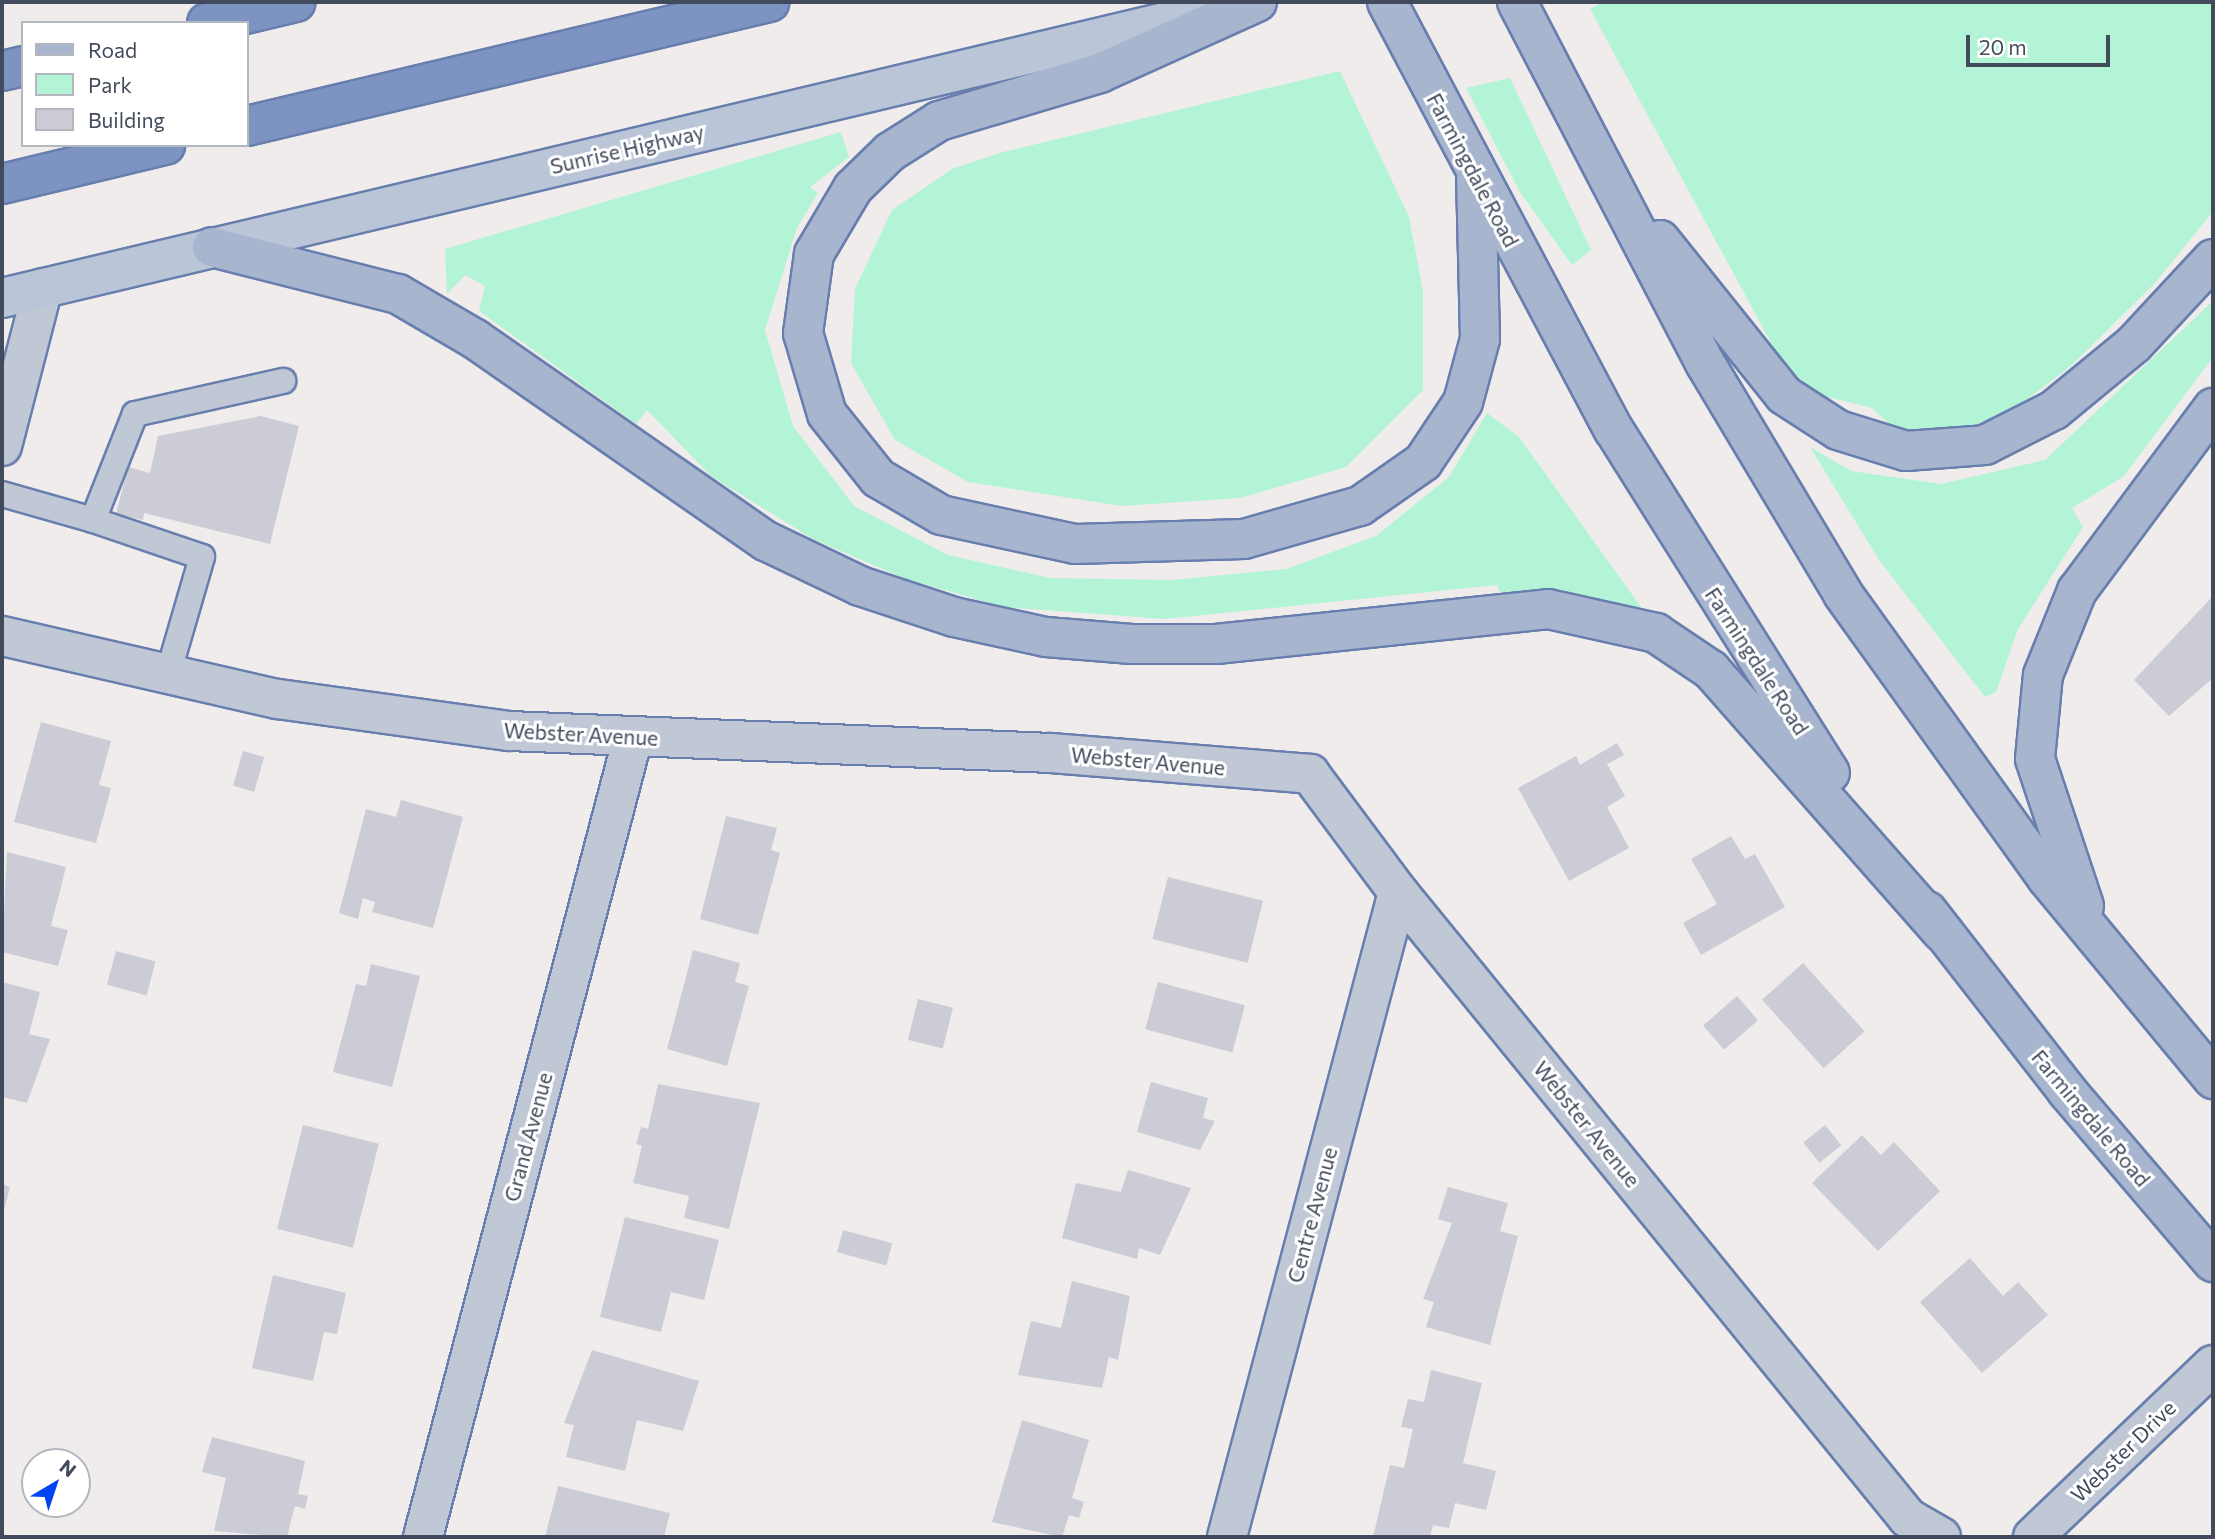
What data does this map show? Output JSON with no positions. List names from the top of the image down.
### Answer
{
  "streets": {
    "main road": ["Sunrise Highway", "Farmingdale Road"],
    "street": [
      "Webster Avenue",
      "Grand Avenue",
      "Centre Avenue",
      "Webster Drive"
    ]
  },
  "crossings": [
    ["Webster Avenue", "Grand Avenue"],
    ["Webster Avenue", "Centre Avenue"]
  ],
  "legend": ["Road", "Park", "Building"],
  "scale_bar": "20 m",
  "north": "top right"
}
